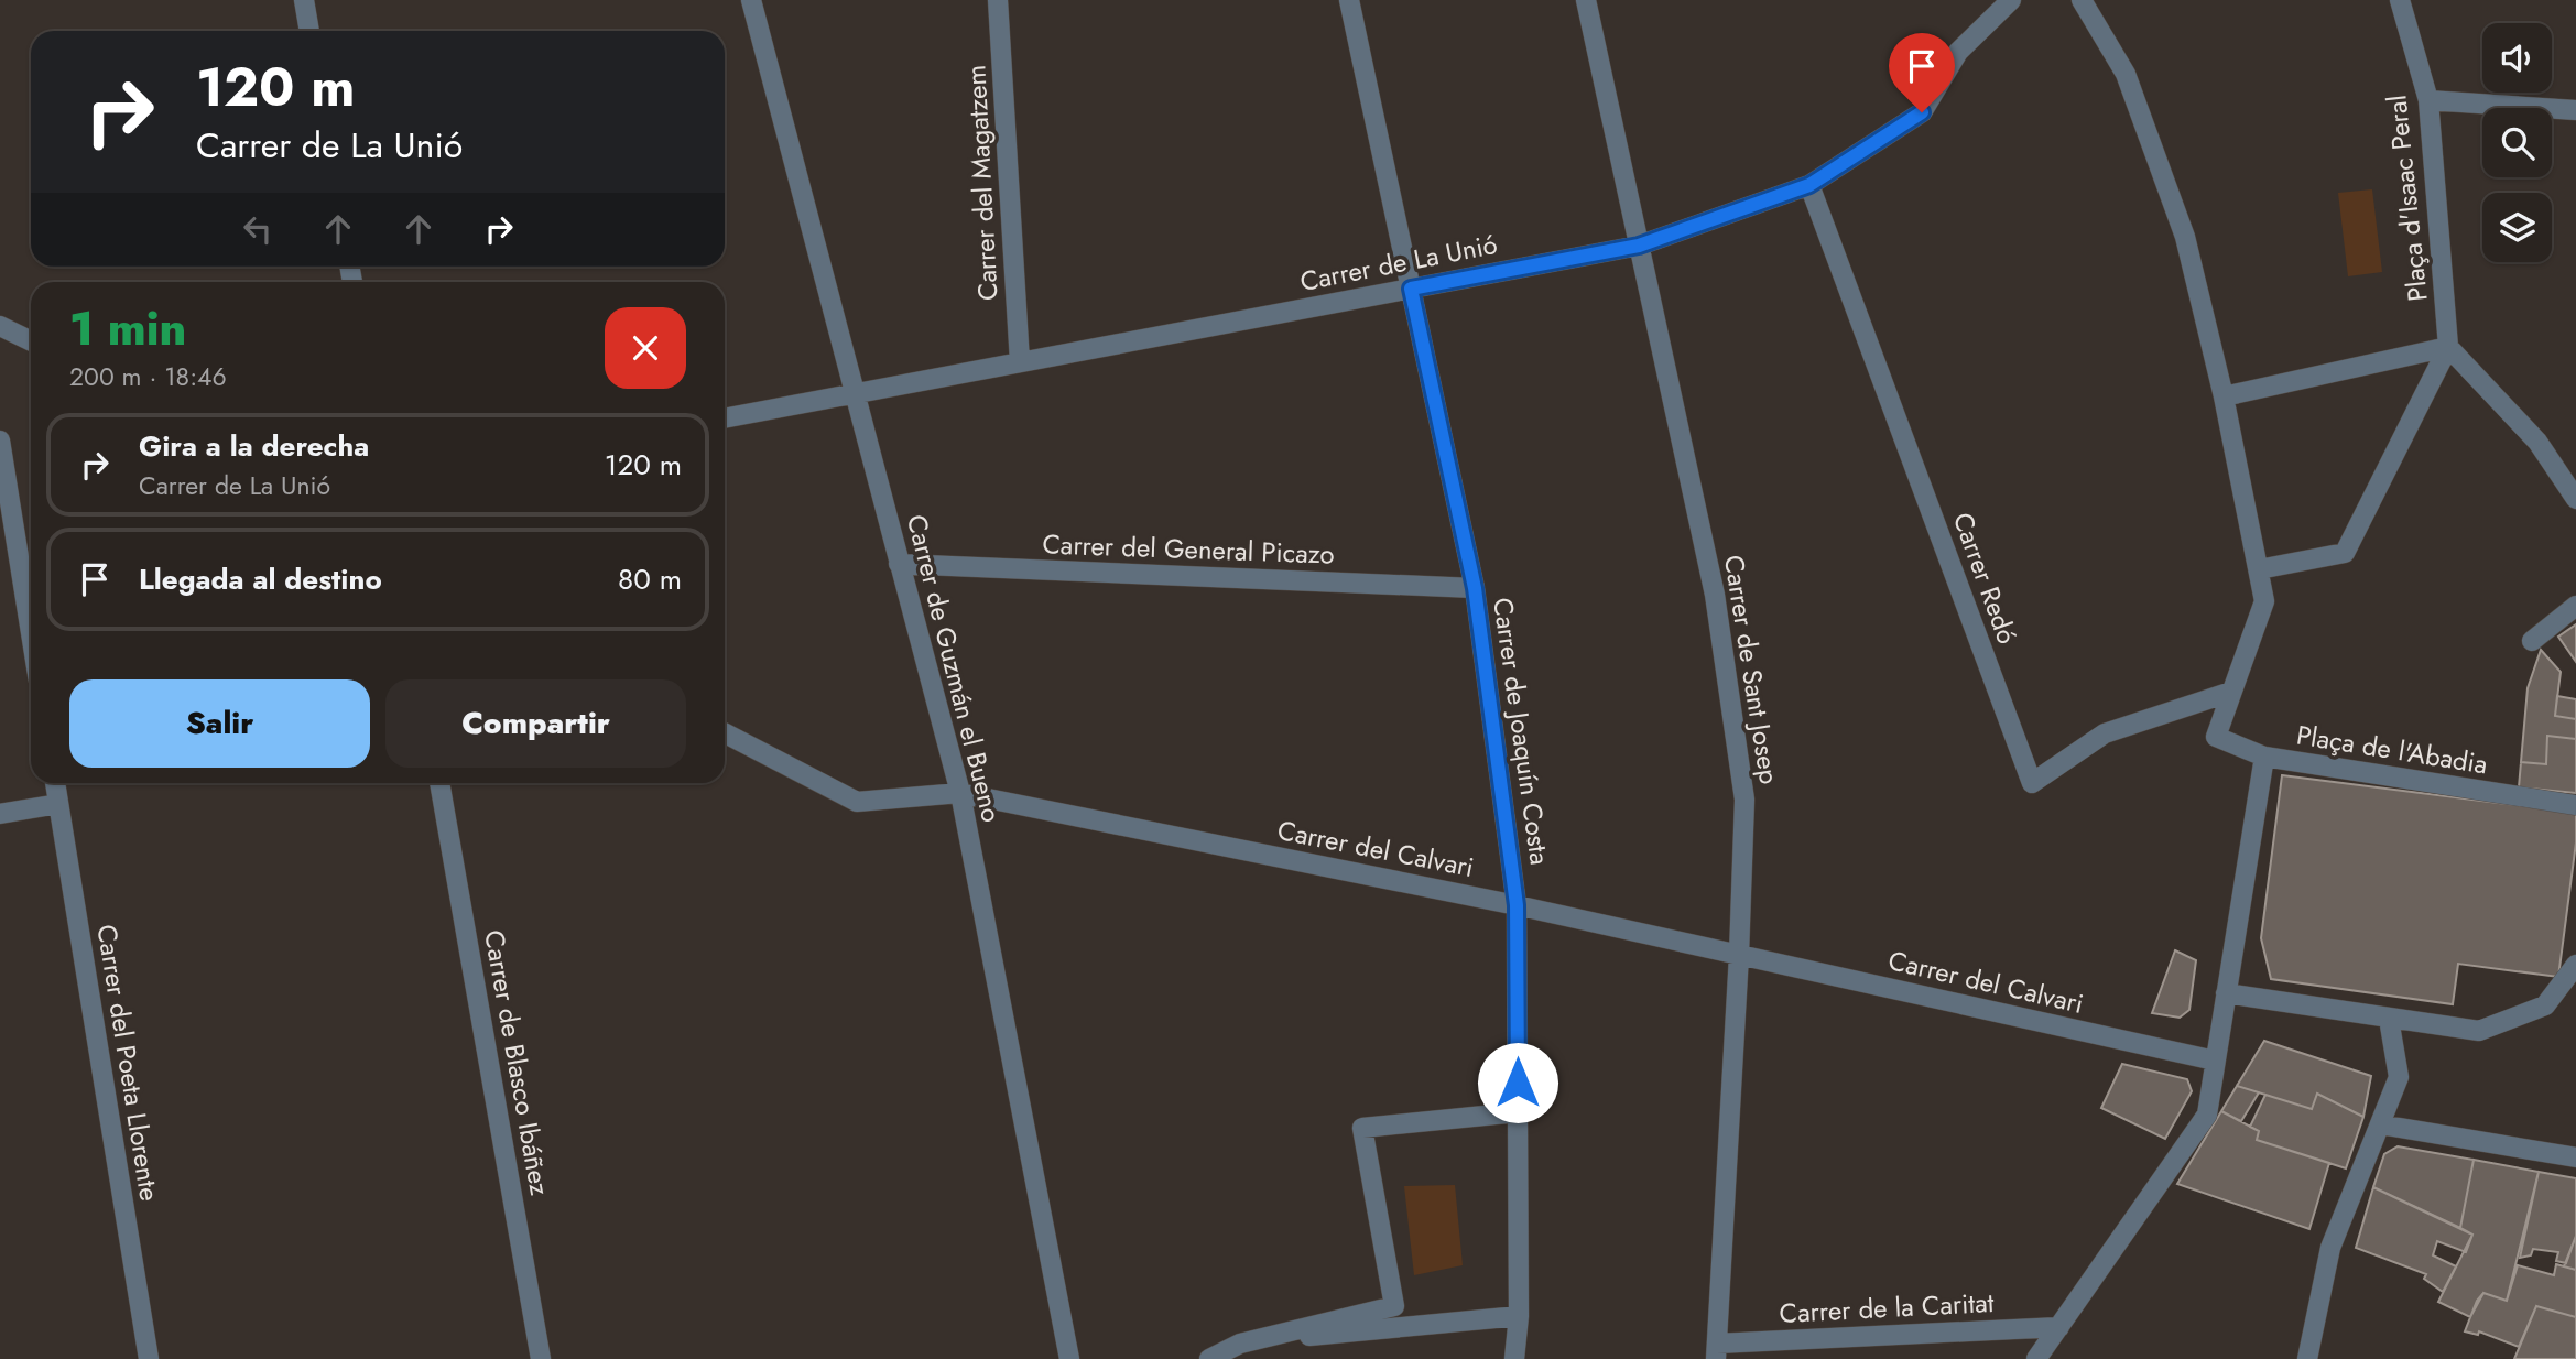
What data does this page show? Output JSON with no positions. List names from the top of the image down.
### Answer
{
  "streets": {
    "street": [
      "Carrer del Magatzem",
      "Plaça d'Isaac Peral",
      "Carrer de La Unió",
      "Carrer del General Picazo",
      "Carrer Redó",
      "Carrer de Guzmán el Bueno",
      "Carrer de Sant Josep",
      "Carrer de Joaquín Costa",
      "Plaça de l'Abadia",
      "Carrer del Calvari",
      "Carrer del Poeta Llorente",
      "Carrer de Blasco Ibáñez",
      "Carrer de la Caritat"
    ]
  },
  "crossings": [
    ["Carrer del Magatzem", "Carrer de La Unió"],
    ["Carrer de La Unió", "Carrer Redó"],
    ["Carrer de La Unió", "Carrer de Guzmán el Bueno"],
    ["Carrer de La Unió", "Carrer de Sant Josep"],
    ["Carrer de La Unió", "Carrer de Joaquín Costa"],
    ["Carrer del General Picazo", "Carrer de Guzmán el Bueno"],
    ["Carrer del General Picazo", "Carrer de Joaquín Costa"],
    ["Carrer Redó", "Plaça de l'Abadia"],
    ["Carrer de Guzmán el Bueno", "Carrer del Calvari"],
    ["Carrer de Sant Josep", "Carrer del Calvari"],
    ["Carrer de Sant Josep", "Carrer de la Caritat"],
    ["Carrer de Joaquín Costa", "Carrer del Calvari"]
  ],
  "page": {
    "turn": ["120 m", "Carrer de La Unió"],
    "heading": ["1 min", "200 m · 18:46"],
    "list": [
      {
        "name": "Gira a la derecha",
        "note": "Carrer de La Unió",
        "value": "120 m"
      },
      {
        "name": "Llegada al destino",
        "value": "80 m"
      }
    ],
    "buttons": ["Salir", "Compartir"]
  }
}
